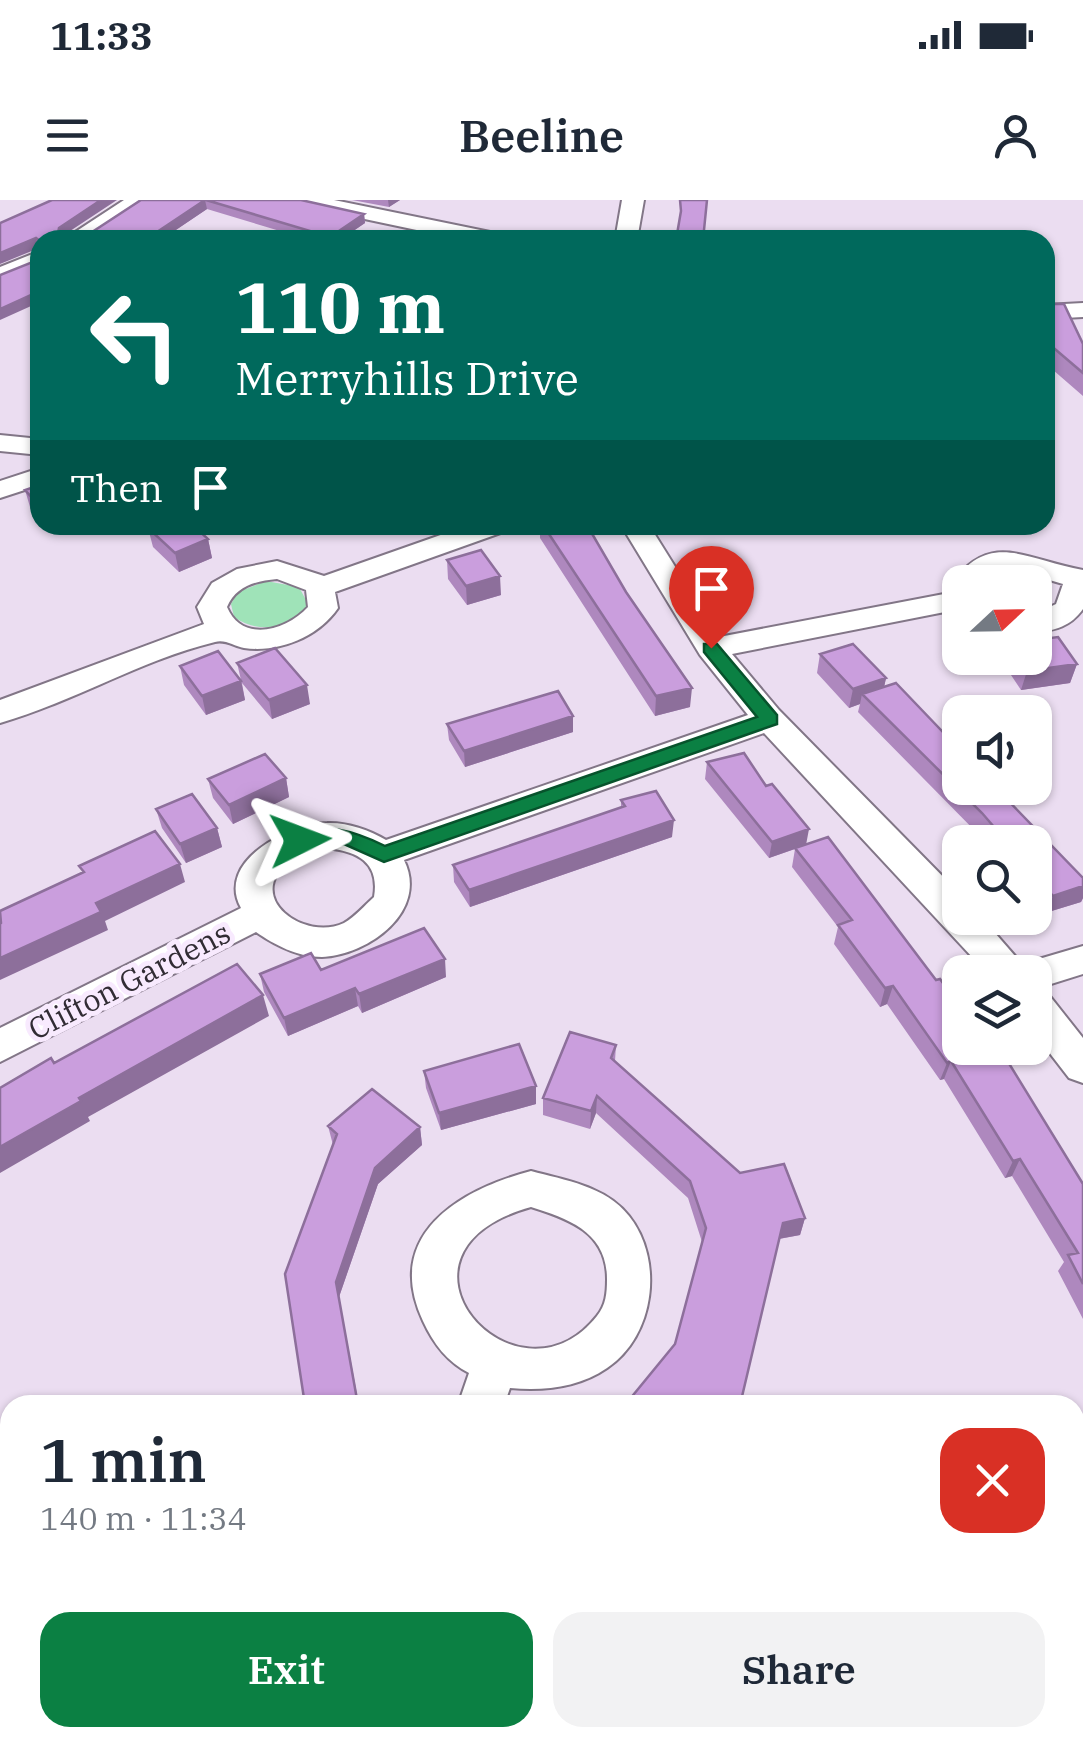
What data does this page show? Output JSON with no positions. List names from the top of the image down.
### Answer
{
  "streets": {
    "street": ["Clifton Gardens"]
  },
  "north": "right",
  "page": {
    "status": "11:33",
    "header": "Beeline",
    "turn": ["110 m", "Merryhills Drive"],
    "then": "Then",
    "heading": ["1 min", "140 m · 11:34"],
    "buttons": ["Exit", "Share"]
  }
}
